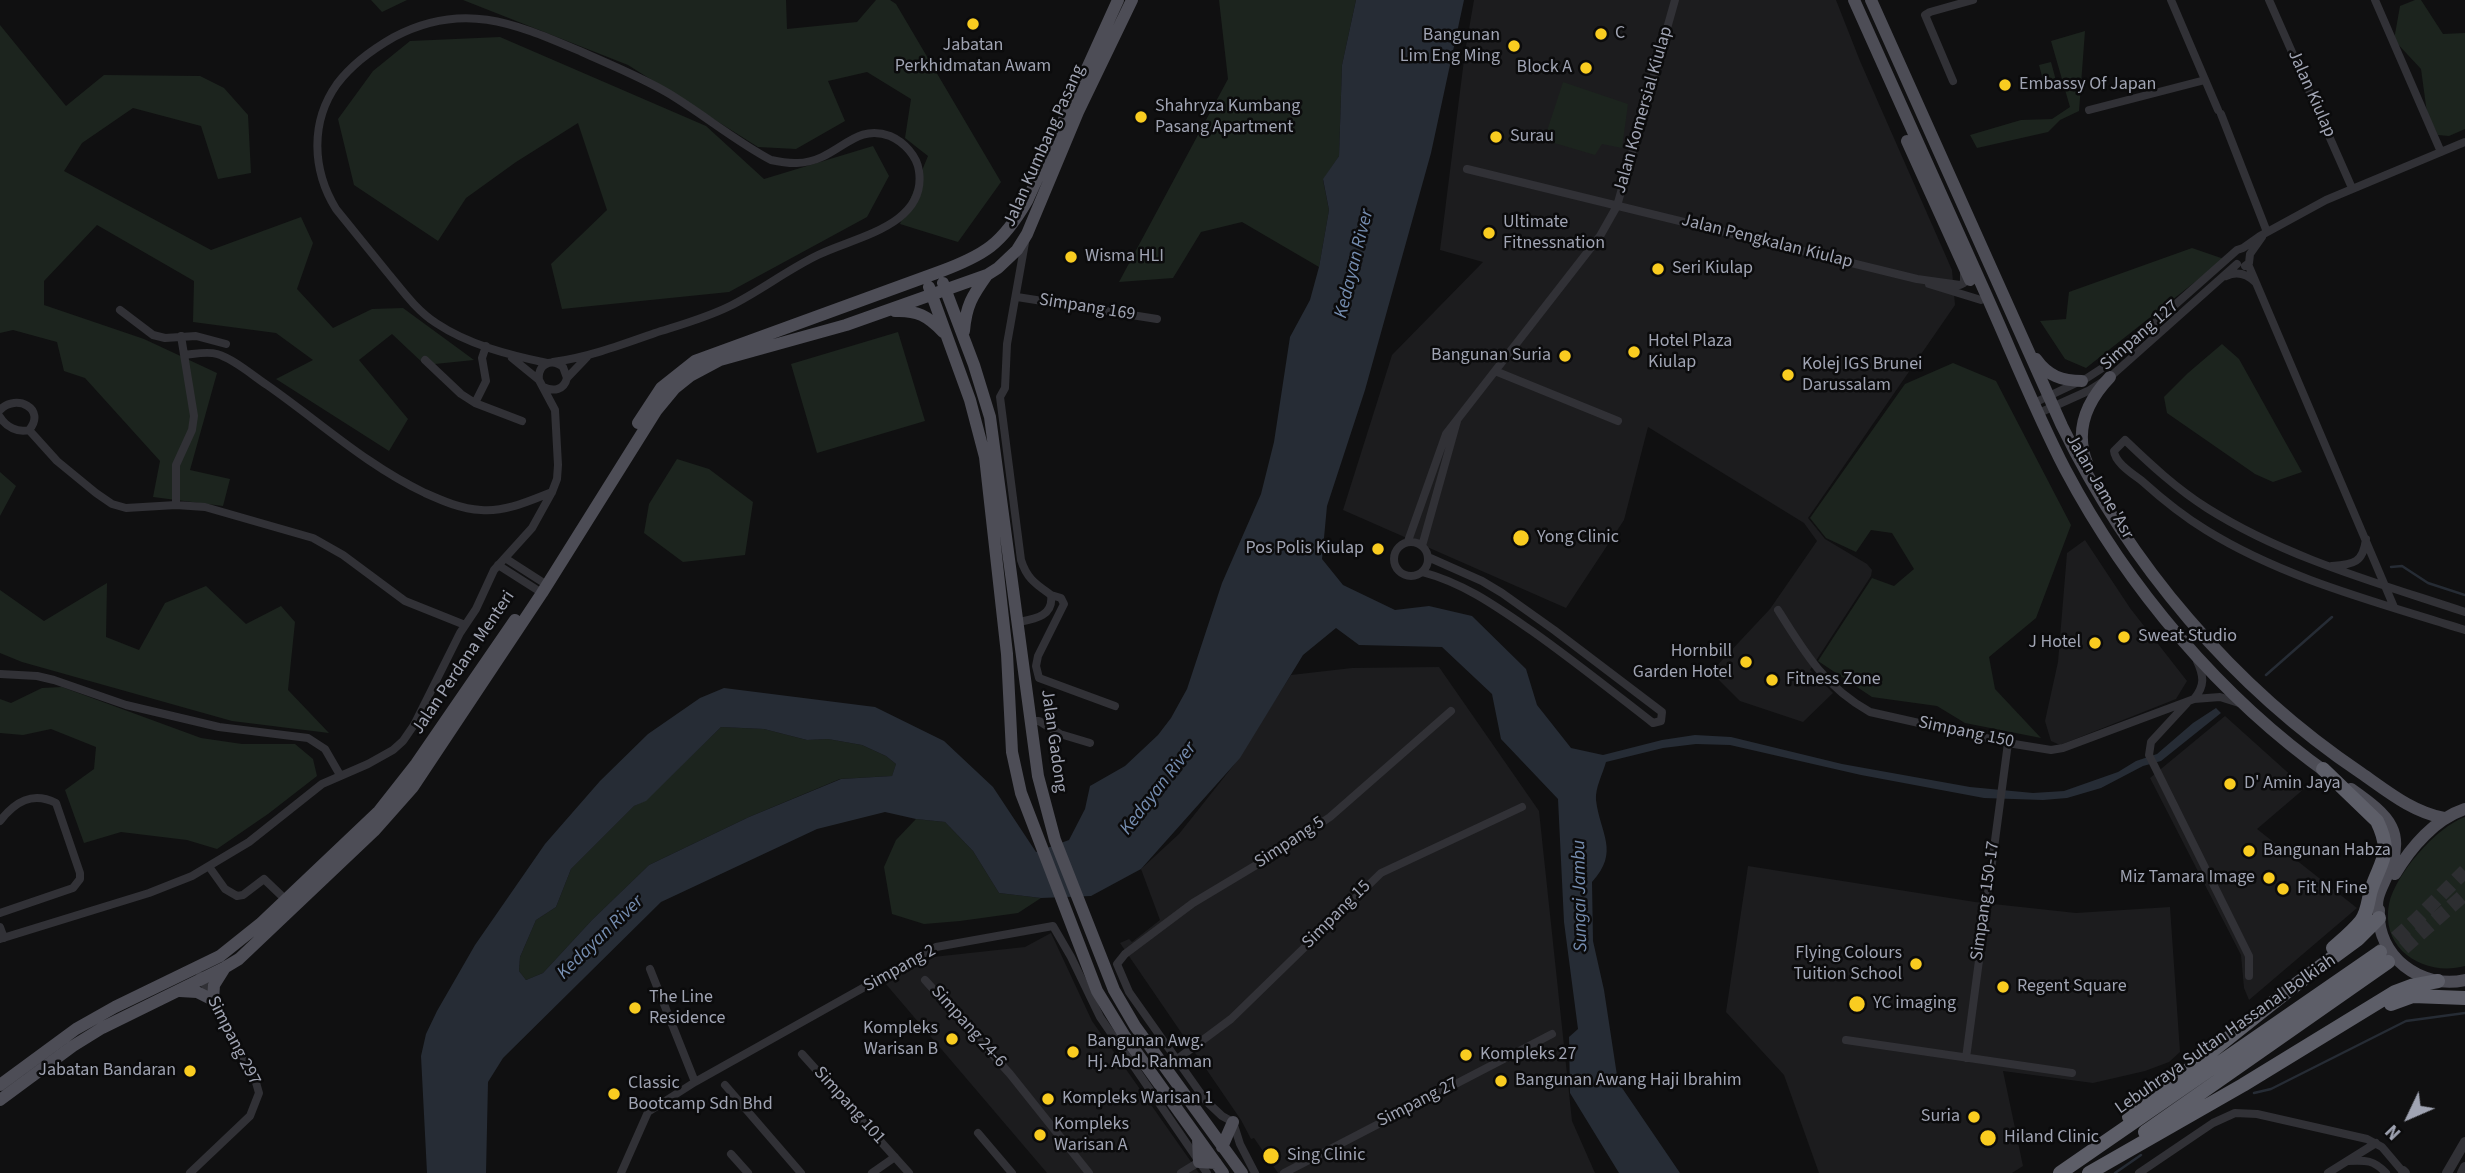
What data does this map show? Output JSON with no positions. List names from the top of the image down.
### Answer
{
  "streets": {
    "highway": ["Lebuhraya Sultan Hassanal Bolkiah"],
    "main road": [
      "Jalan Kumbang Pasang",
      "Jalan Jame 'Asr",
      "Jalan Perdana Menteri",
      "Jalan Gadong"
    ],
    "street": [
      "Jalan Kiulap",
      "Jalan Komersial Kiulap",
      "Jalan Pengkalan Kiulap",
      "Simpang 169",
      "Simpang 127",
      "Simpang 150",
      "Simpang 5",
      "Simpang 150-17",
      "Simpang 15",
      "Simpang 2",
      "Simpang 24-6",
      "Simpang 297",
      "Simpang 27",
      "Simpang 101"
    ]
  },
  "crossings": [
    ["Jalan Komersial Kiulap", "Jalan Pengkalan Kiulap"],
    ["Jalan Kumbang Pasang", "Jalan Perdana Menteri"],
    ["Jalan Kumbang Pasang", "Jalan Gadong"],
    ["Simpang 127", "Jalan Jame 'Asr"],
    ["Jalan Jame 'Asr", "Simpang 150"],
    ["Jalan Perdana Menteri", "Jalan Gadong"],
    ["Jalan Perdana Menteri", "Simpang 297"],
    ["Simpang 150", "Simpang 150-17"],
    ["Jalan Gadong", "Simpang 2"],
    ["Simpang 5", "Simpang 15"]
  ],
  "water": ["Kedayan River", "Sungai Jambu"],
  "places": [
    "Jabatan Perkhidmatan Awam",
    "C",
    "Bangunan Lim Eng Ming",
    "Block A",
    "Embassy Of Japan",
    "Shahryza Kumbang Pasang Apartment",
    "Surau",
    "Ultimate Fitnessnation",
    "Wisma HLI",
    "Seri Kiulap",
    "Hotel Plaza Kiulap",
    "Bangunan Suria",
    "Kolej IGS Brunei Darussalam",
    "Yong Clinic",
    "Pos Polis Kiulap",
    "Sweat Studio",
    "J Hotel",
    "Hornbill Garden Hotel",
    "Fitness Zone",
    "D' Amin Jaya",
    "Bangunan Habza",
    "Miz Tamara Image",
    "Fit N Fine",
    "Flying Colours Tuition School",
    "Regent Square",
    "YC imaging",
    "The Line Residence",
    "Kompleks Warisan B",
    "Bangunan Awg. Hj. Abd. Rahman",
    "Kompleks 27",
    "Jabatan Bandaran",
    "Bangunan Awang Haji Ibrahim",
    "Classic Bootcamp Sdn Bhd",
    "Kompleks Warisan 1",
    "Suria",
    "Kompleks Warisan A",
    "Hiland Clinic",
    "Sing Clinic"
  ],
  "north": "bottom left"
}
